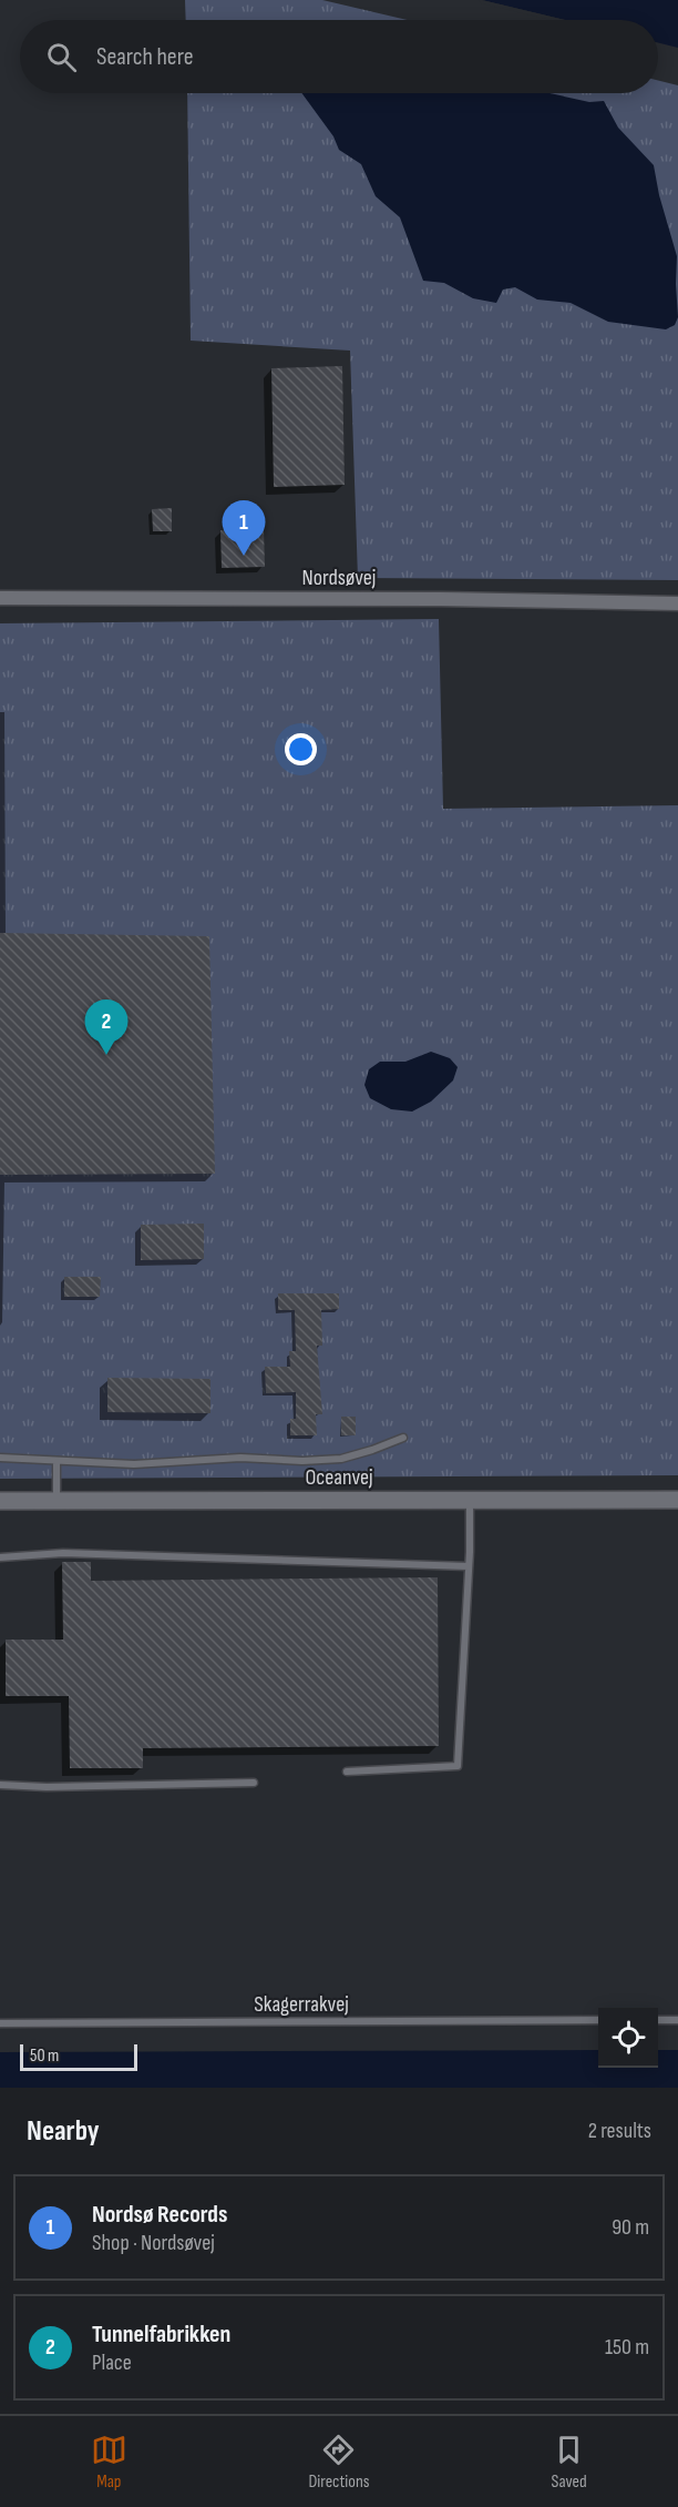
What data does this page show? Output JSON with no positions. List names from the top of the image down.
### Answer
{
  "streets": {
    "street": ["Nordsøvej", "Oceanvej"],
    "lane": ["Skagerrakvej"]
  },
  "scale_bar": "50 m",
  "page": {
    "search": "Search here",
    "pins": ["1", "2"],
    "scale": "50 m",
    "heading": ["Nearby", "2 results"],
    "list": [
      {
        "mark": "1",
        "name": "Nordsø Records",
        "note": "Shop · Nordsøvej",
        "value": "90 m"
      },
      {
        "mark": "2",
        "name": "Tunnelfabrikken",
        "note": "Place",
        "value": "150 m"
      }
    ],
    "nav": ["Map", "Directions", "Saved"]
  }
}
